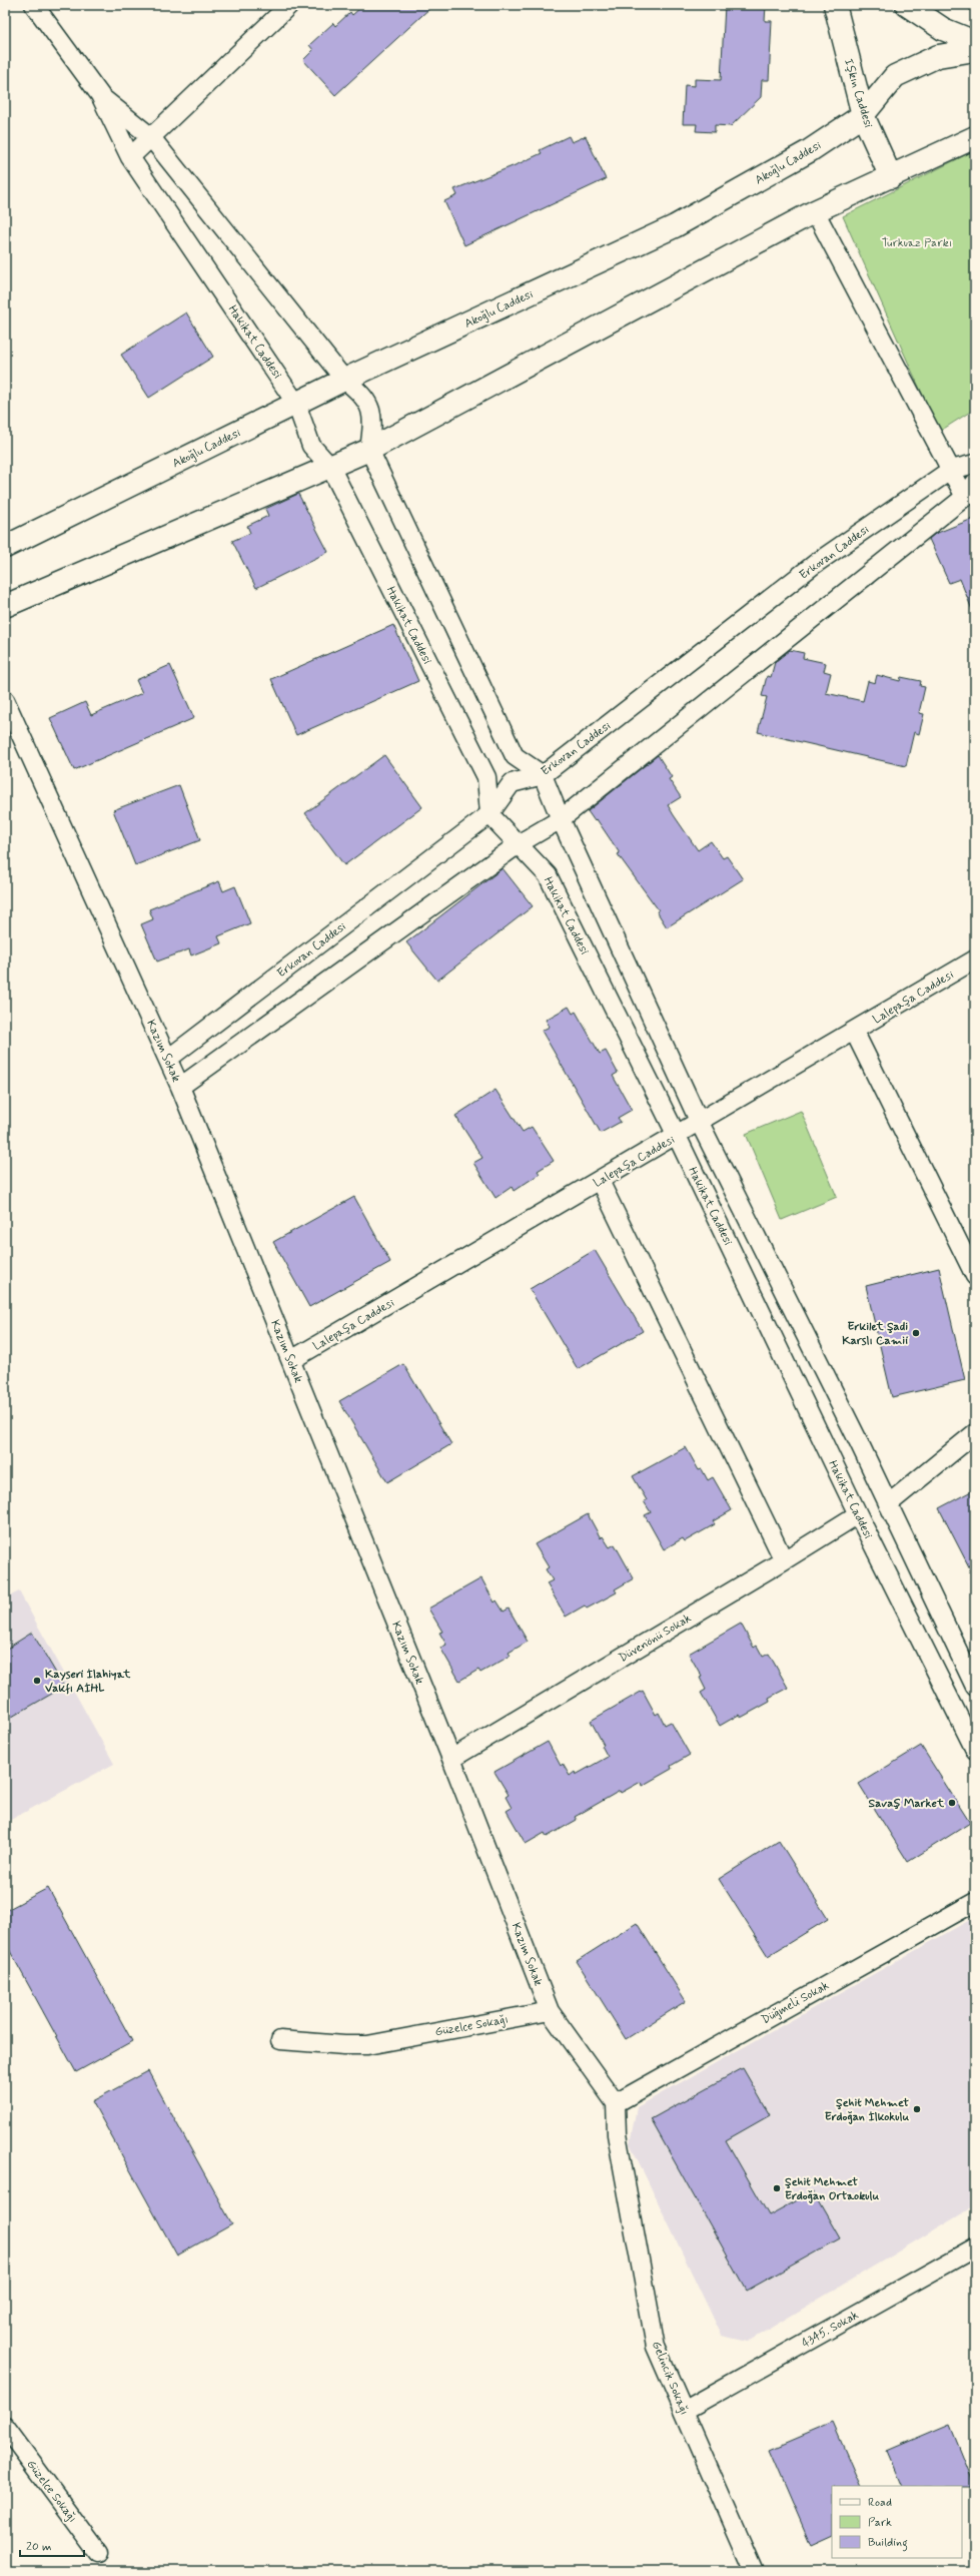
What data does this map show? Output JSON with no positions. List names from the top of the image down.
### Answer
{
  "streets": {
    "street": [
      "Işkın Caddesi",
      "Akoğlu Caddesi",
      "Hakikat Caddesi",
      "Erkovan Caddesi",
      "Lalepaşa Caddesi",
      "Kazım Sokak",
      "Düvenönü Sokak",
      "Düğmeli Sokak",
      "Güzelce Sokağı",
      "4345. Sokak",
      "Gelincik Sokağı"
    ]
  },
  "crossings": [
    ["Işkın Caddesi", "Akoğlu Caddesi"],
    ["Akoğlu Caddesi", "Hakikat Caddesi"],
    ["Hakikat Caddesi", "Erkovan Caddesi"],
    ["Hakikat Caddesi", "Lalepaşa Caddesi"],
    ["Hakikat Caddesi", "Düvenönü Sokak"],
    ["Erkovan Caddesi", "Kazım Sokak"],
    ["Lalepaşa Caddesi", "Kazım Sokak"],
    ["Kazım Sokak", "Düvenönü Sokak"],
    ["Kazım Sokak", "Güzelce Sokağı"],
    ["Düğmeli Sokak", "Gelincik Sokağı"],
    ["4345. Sokak", "Gelincik Sokağı"]
  ],
  "parks": ["Turkuaz Parkı"],
  "places": [
    "Erkilet Şadi Karslı Camii",
    "Kayseri İlahiyat Vakfı AİHL",
    "Savaş Market",
    "Şehit Mehmet Erdoğan İlkokulu",
    "Şehit Mehmet Erdoğan Ortaokulu"
  ],
  "legend": ["Road", "Park", "Building"],
  "scale_bar": "20 m"
}
